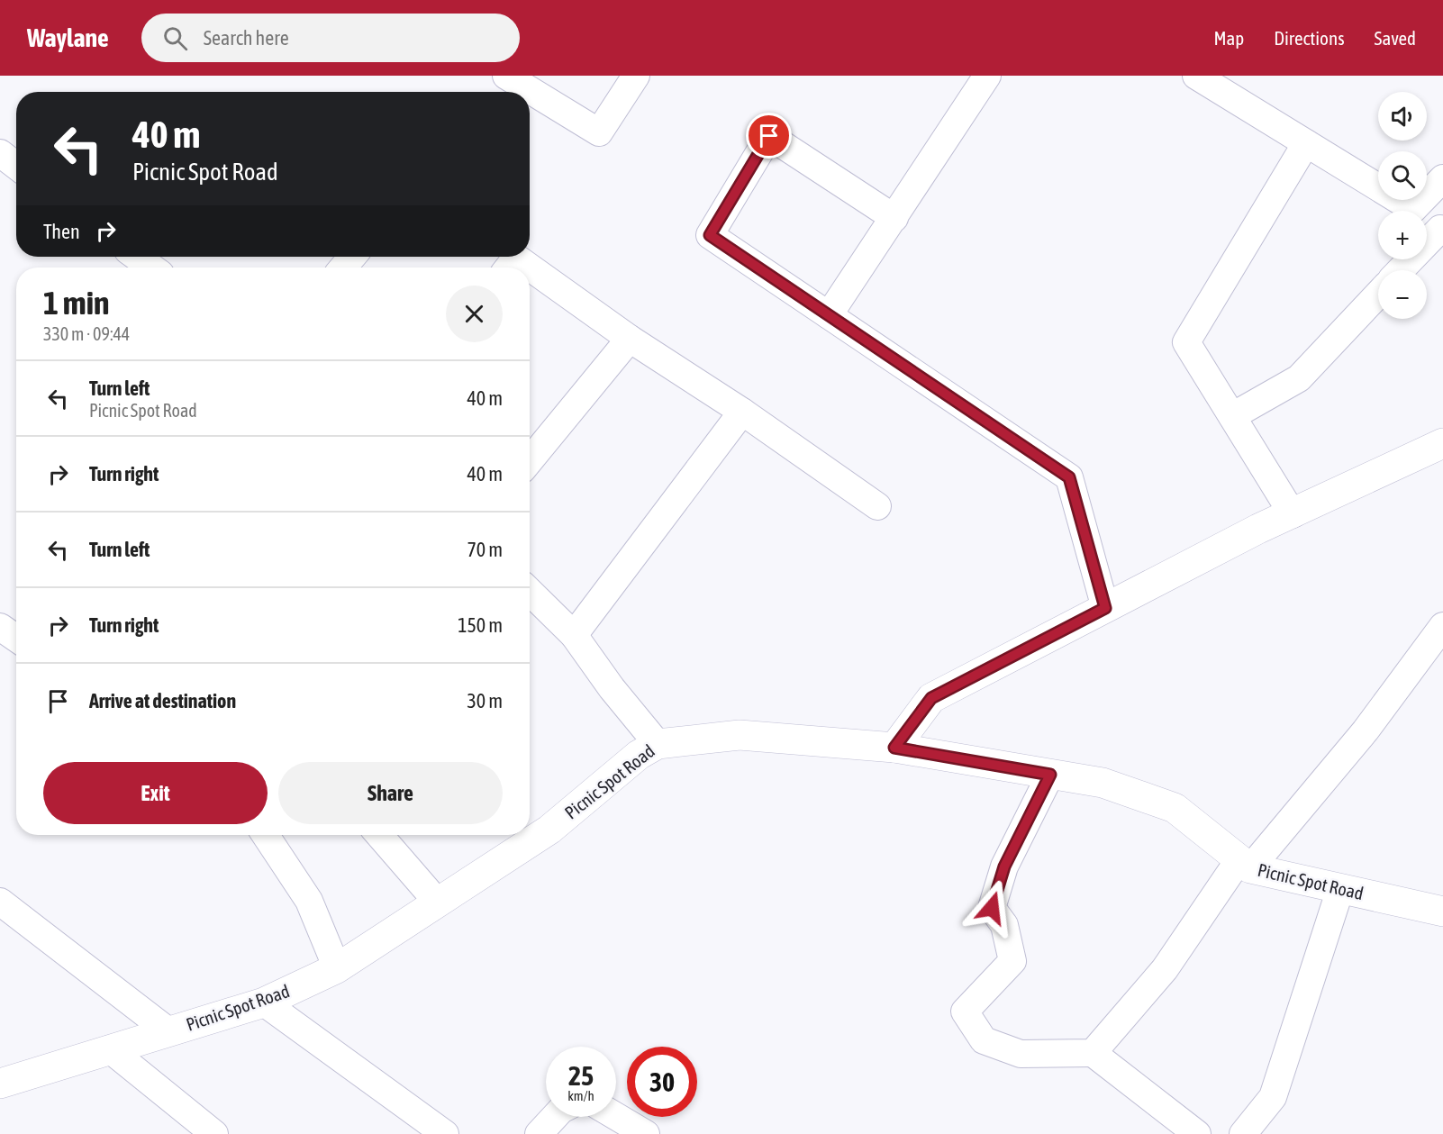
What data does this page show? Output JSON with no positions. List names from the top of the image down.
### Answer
{
  "streets": {
    "street": ["Picnic Spot Road"]
  },
  "page": {
    "header": "Waylane",
    "search": "Search here",
    "nav": ["Map", "Directions", "Saved"],
    "map_buttons": ["+", "−"],
    "turn": ["40 m", "Picnic Spot Road"],
    "then": "Then",
    "heading": ["1 min", "330 m · 09:44"],
    "list": [
      {
        "name": "Turn left",
        "note": "Picnic Spot Road",
        "value": "40 m"
      },
      {
        "name": "Turn right",
        "value": "40 m"
      },
      {
        "name": "Turn left",
        "value": "70 m"
      },
      {
        "name": "Turn right",
        "value": "150 m"
      },
      {
        "name": "Arrive at destination",
        "value": "30 m"
      }
    ],
    "buttons": ["Exit", "Share"],
    "speed": "25 km/h",
    "limit": "30"
  }
}
